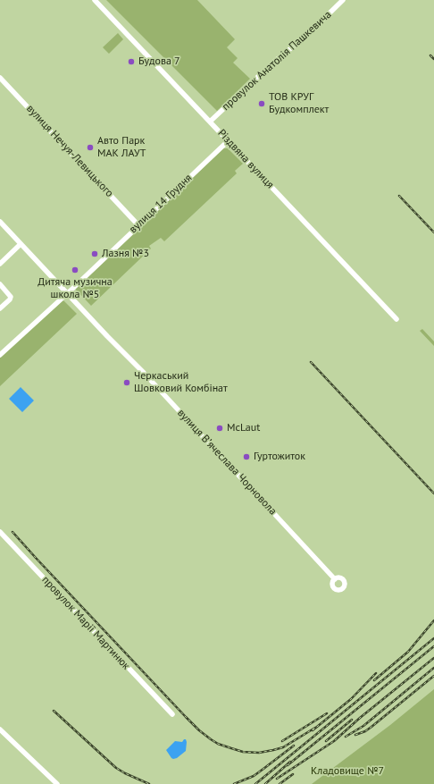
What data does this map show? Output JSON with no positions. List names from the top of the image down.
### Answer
{
  "streets": {
    "street": [
      "провулок Анатолія Пашкевича",
      "вулиця Нечуя-Левицького",
      "Різдвяна вулиця",
      "вулиця 14 Грудня",
      "вулиця Вʼячеслава Чорновола",
      "провулок Марії Мартинюк"
    ]
  },
  "crossings": [
    ["провулок Анатолія Пашкевича", "Різдвяна вулиця"],
    ["вулиця Нечуя-Левицького", "вулиця 14 Грудня"],
    ["Різдвяна вулиця", "вулиця 14 Грудня"],
    ["вулиця 14 Грудня", "вулиця Вʼячеслава Чорновола"]
  ],
  "parks": ["Кладовище №7"],
  "places": [
    "Будова 7",
    "ТОВ КРУГ Будкомплект",
    "Авто Парк МАК ЛАУТ",
    "Лазня №3",
    "Дитяча музична школа №5",
    "Черкаський Шовковий Комбінат",
    "McLaut",
    "Гуртожиток"
  ]
}
